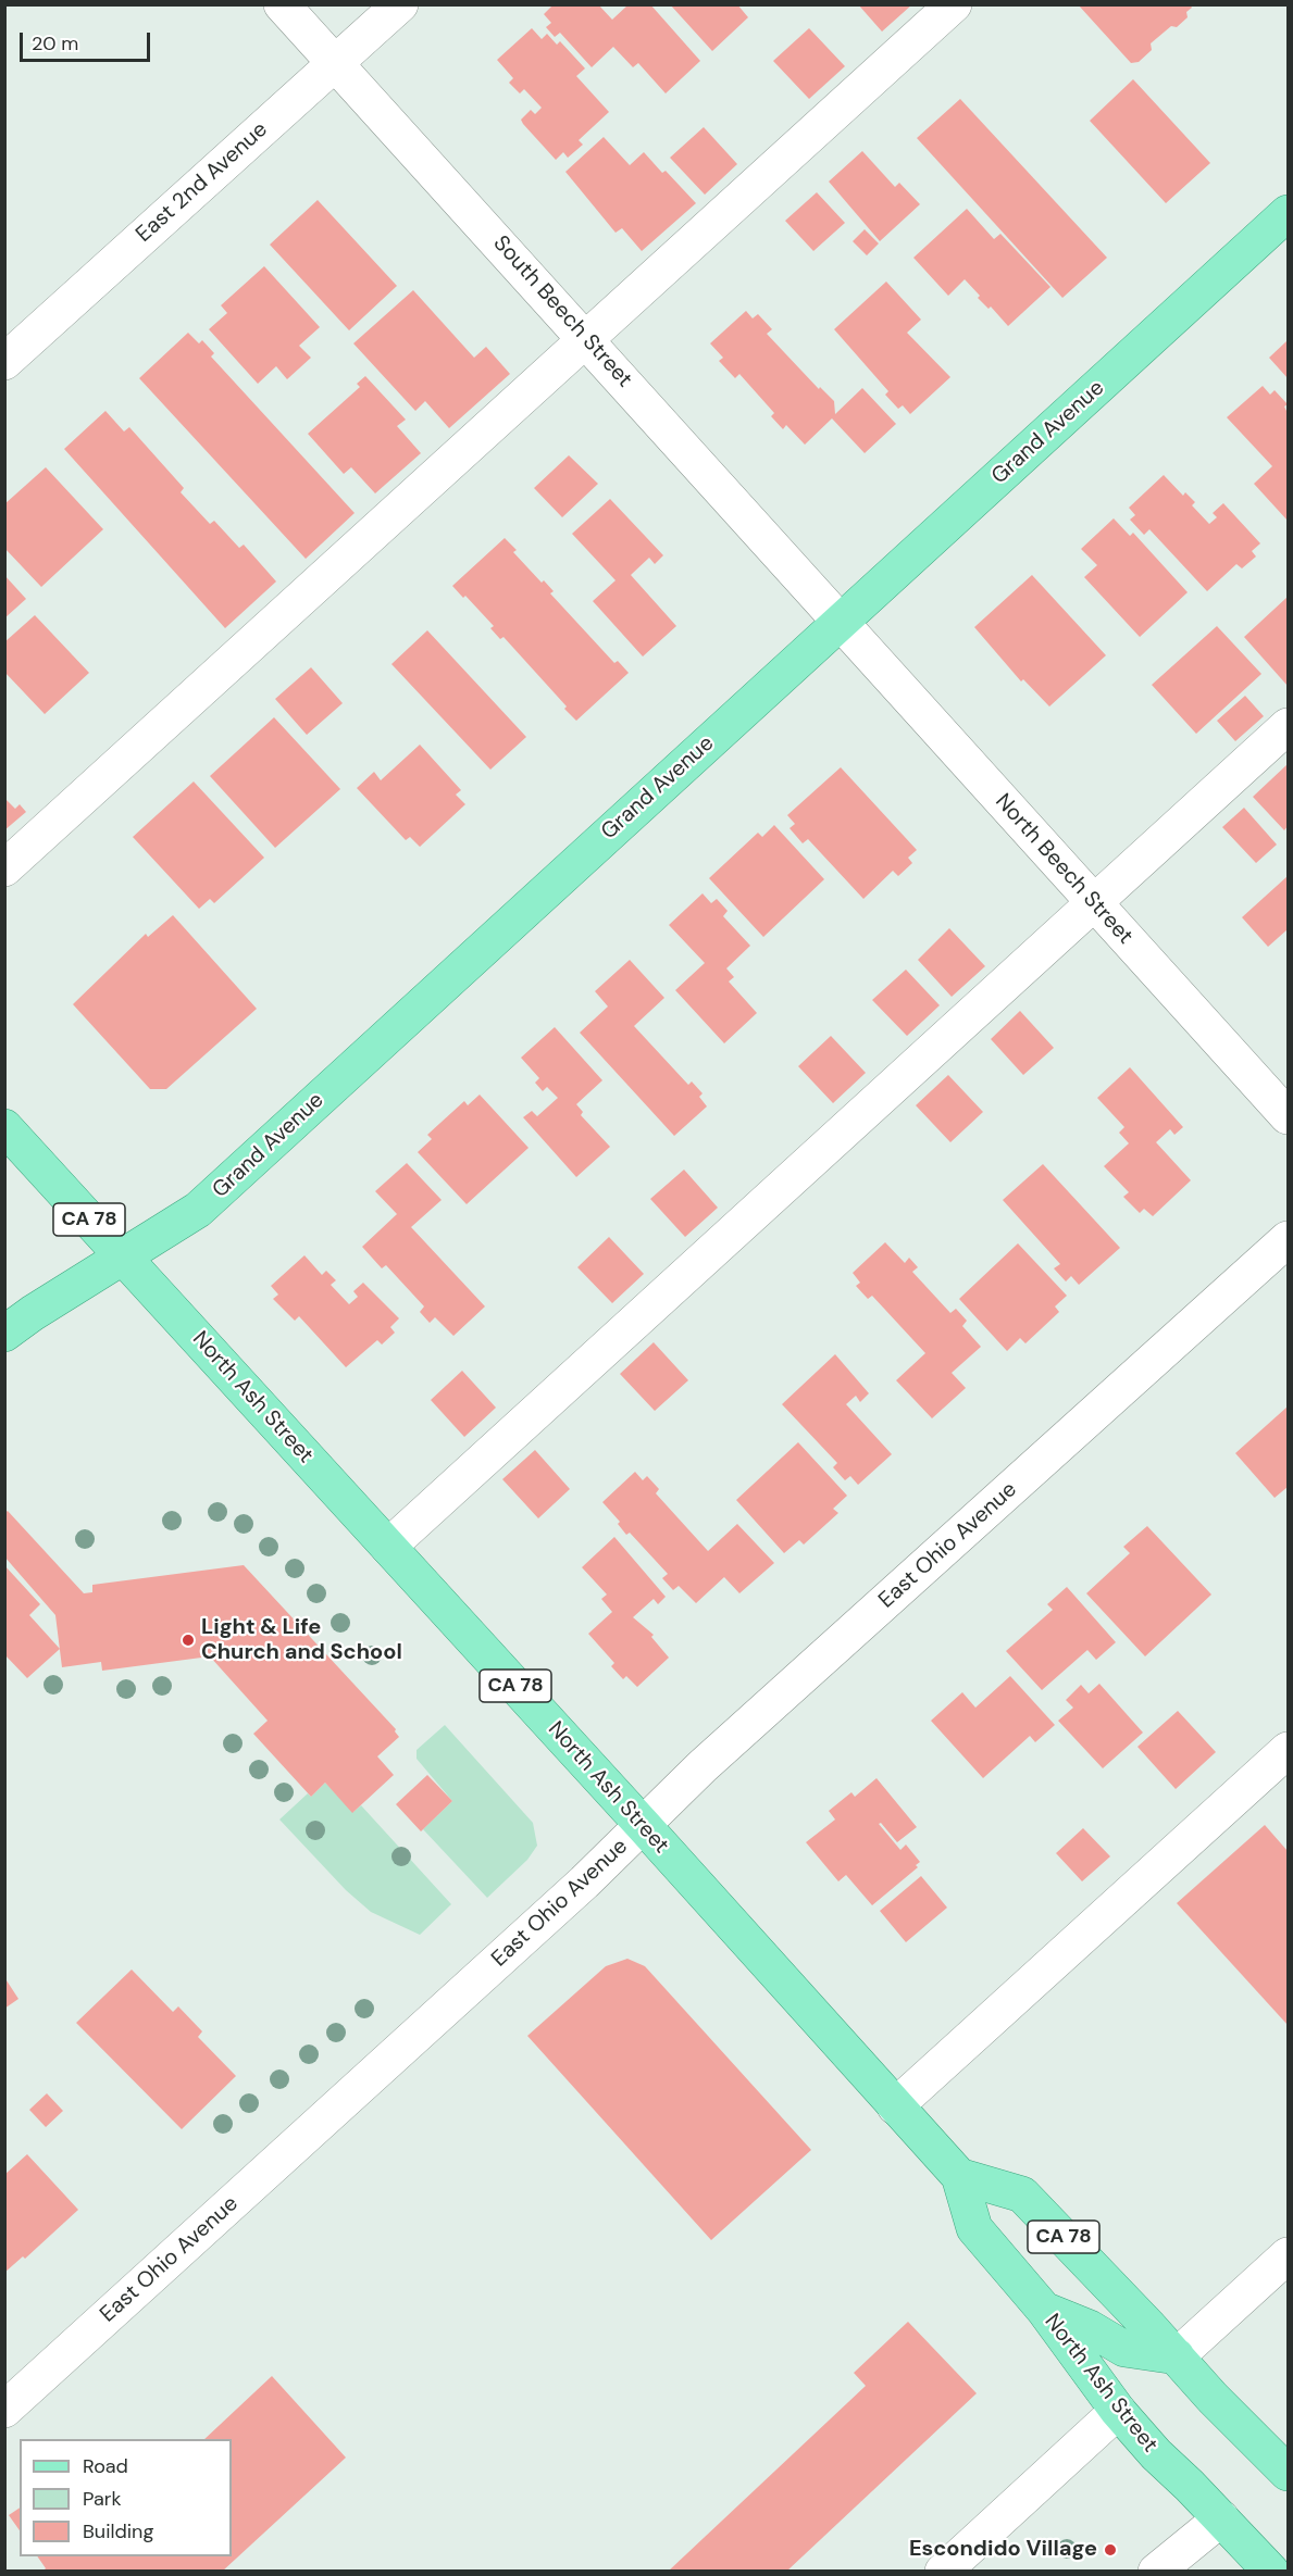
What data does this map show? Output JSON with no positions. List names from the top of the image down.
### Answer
{
  "streets": {
    "main road": ["Grand Avenue", "CA 78", "North Ash Street"],
    "street": [
      "East 2nd Avenue",
      "South Beech Street",
      "North Beech Street",
      "East Ohio Avenue"
    ]
  },
  "crossings": [
    ["East 2nd Avenue", "South Beech Street"],
    ["South Beech Street", "Grand Avenue"],
    ["South Beech Street", "North Beech Street"],
    ["Grand Avenue", "North Beech Street"],
    ["Grand Avenue", "CA 78"],
    ["Grand Avenue", "North Ash Street"],
    ["CA 78", "North Ash Street"],
    ["North Ash Street", "East Ohio Avenue"]
  ],
  "places": ["Light & Life Church and School", "Escondido Village"],
  "legend": ["Road", "Park", "Building"],
  "scale_bar": "20 m"
}
